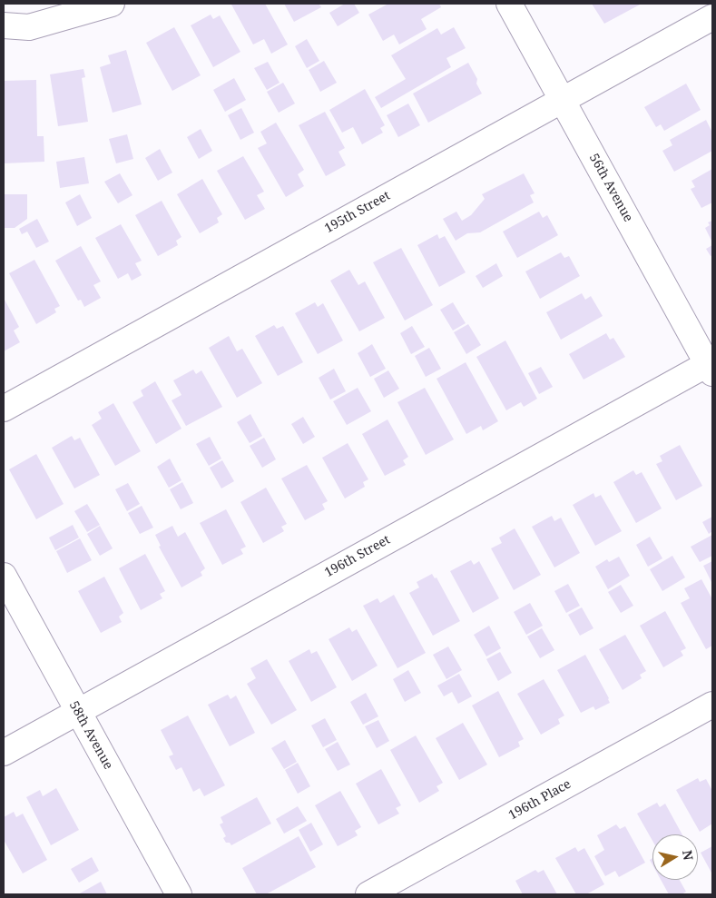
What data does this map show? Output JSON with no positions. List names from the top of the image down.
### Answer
{
  "streets": {
    "street": [
      "56th Avenue",
      "195th Street",
      "196th Street",
      "58th Avenue",
      "196th Place"
    ]
  },
  "crossings": [
    ["56th Avenue", "195th Street"],
    ["56th Avenue", "196th Street"],
    ["196th Street", "58th Avenue"]
  ],
  "north": "right"
}
